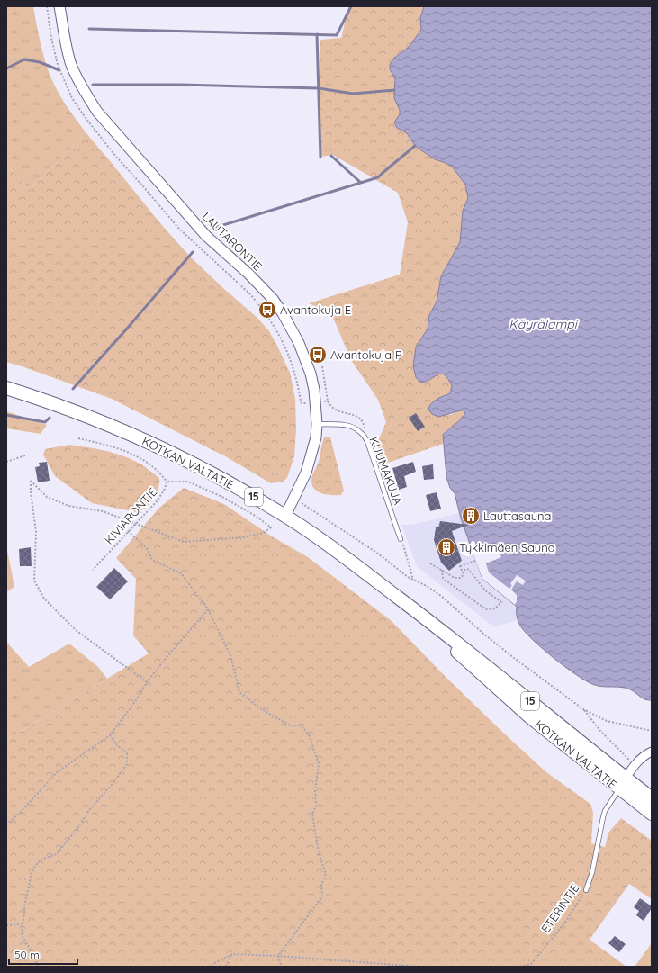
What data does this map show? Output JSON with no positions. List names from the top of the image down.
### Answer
{
  "streets": {
    "highway": ["KOTKAN VALTATIE", "15"],
    "street": ["LAUTARONTIE"],
    "lane": ["KUUMAKUJA", "ETERINTIE"],
    "path": ["KIVIARONTIE"]
  },
  "crossings": [
    ["LAUTARONTIE", "KOTKAN VALTATIE"],
    ["LAUTARONTIE", "KUUMAKUJA"],
    ["KOTKAN VALTATIE", "ETERINTIE"]
  ],
  "water": ["Käyrälampi"],
  "places": {
    "bus stop": ["Avantokuja E", "Avantokuja P"],
    "building": ["Lauttasauna", "Tykkimäen Sauna"]
  },
  "scale_bar": "50 m"
}
